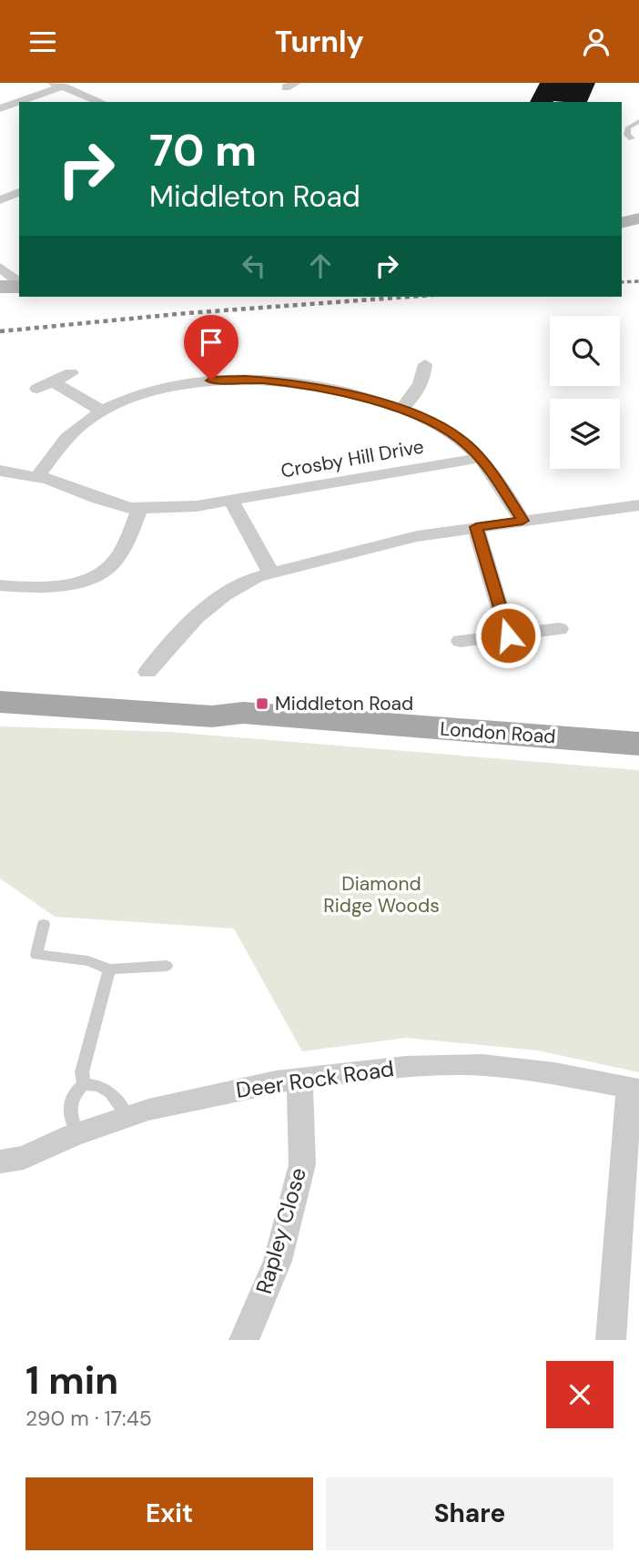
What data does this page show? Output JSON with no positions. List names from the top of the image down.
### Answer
{
  "streets": {
    "main road": ["London Road"],
    "street": ["Crosby Hill Drive", "Deer Rock Road", "Rapley Close"]
  },
  "crossings": [
    ["Deer Rock Road", "Rapley Close"]
  ],
  "parks": ["Diamond Ridge Woods"],
  "places": {
    "transit": ["Middleton Road"]
  },
  "page": {
    "header": "Turnly",
    "turn": ["70 m", "Middleton Road"],
    "heading": ["1 min", "290 m · 17:45"],
    "buttons": ["Exit", "Share"]
  }
}
